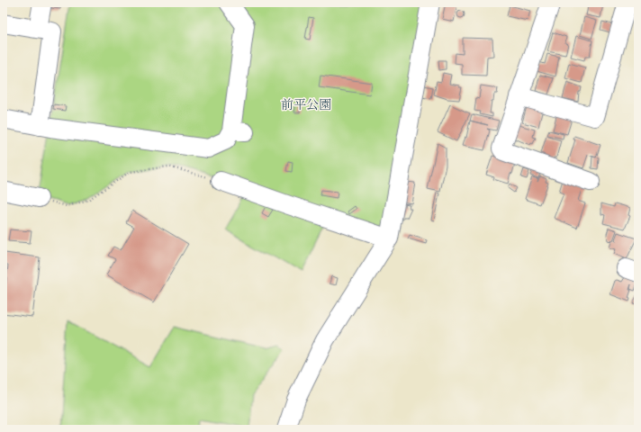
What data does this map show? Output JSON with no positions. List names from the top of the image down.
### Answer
{
  "parks": ["前平公園"]
}
